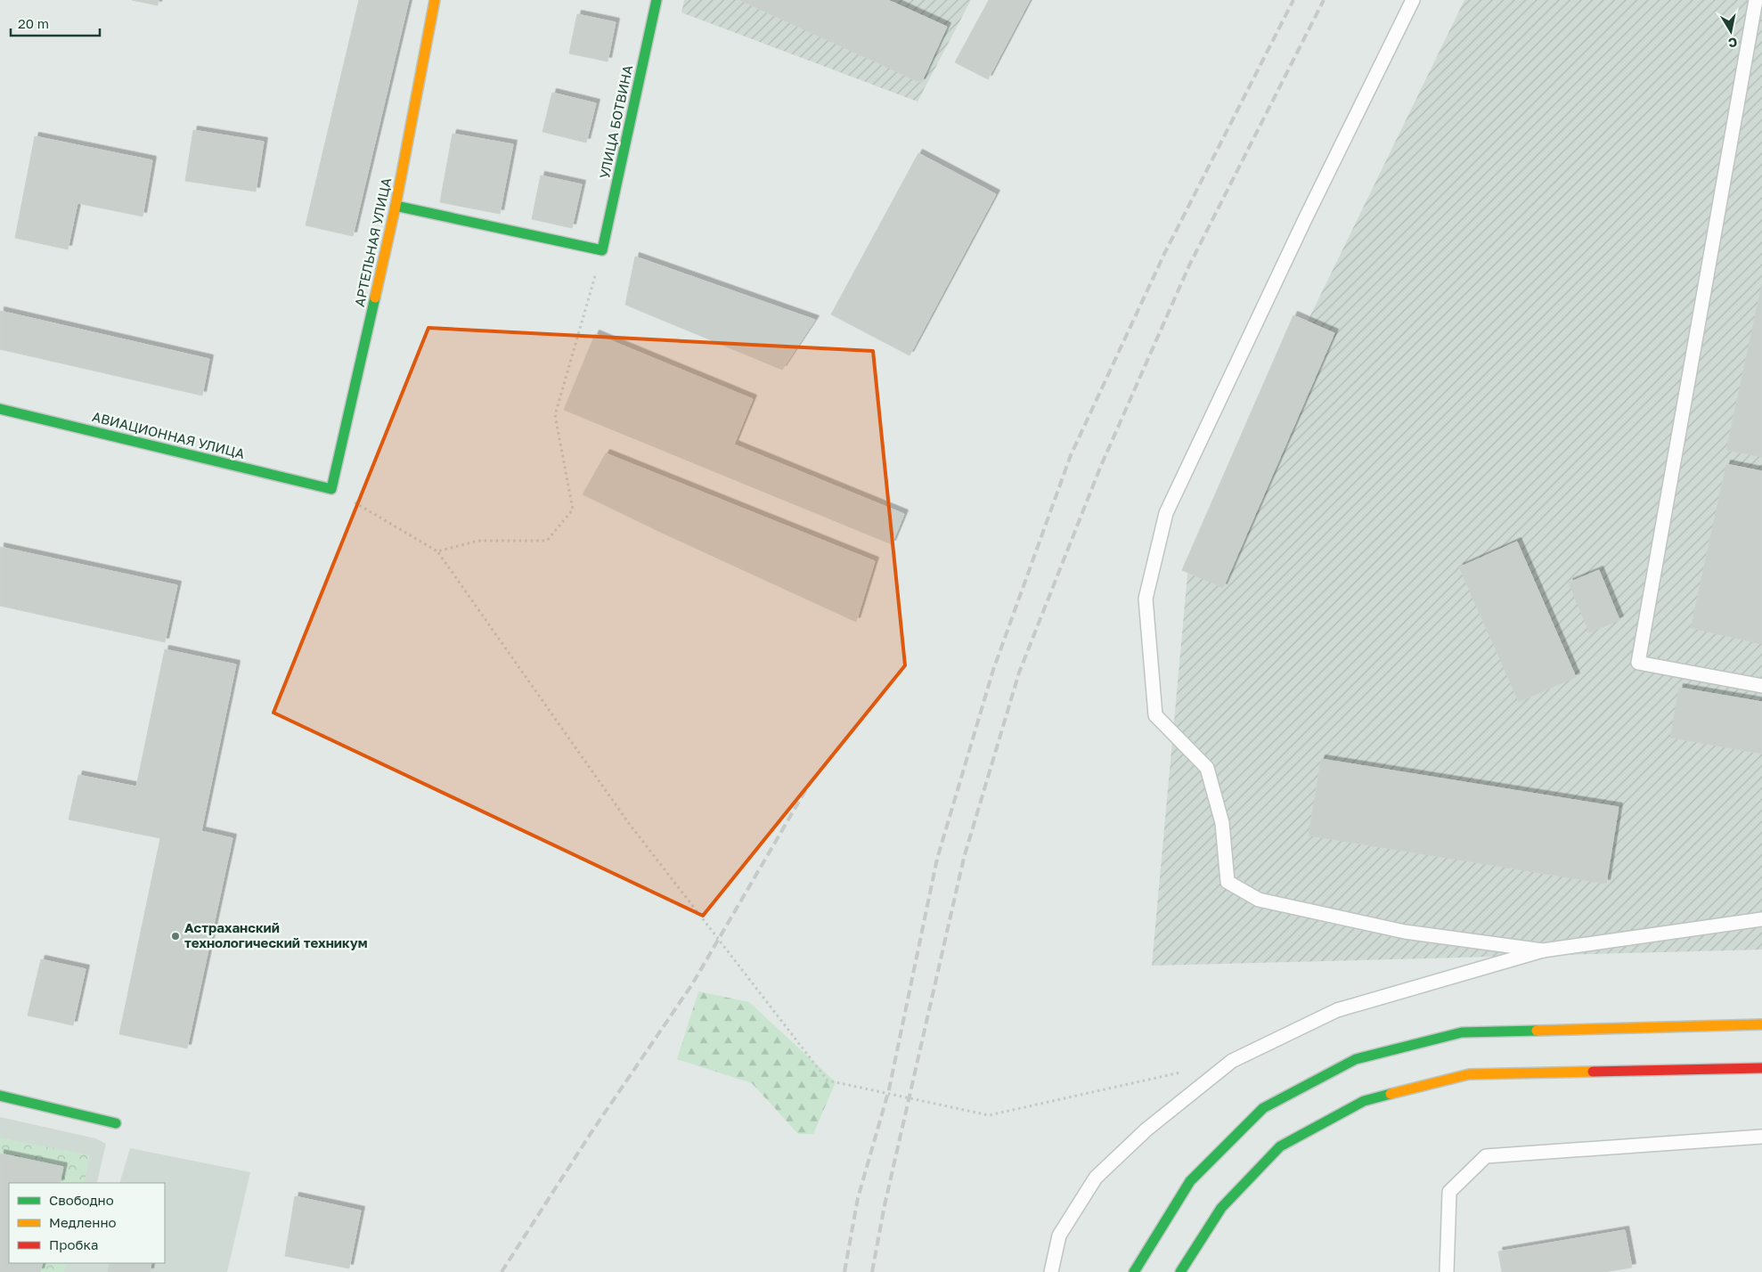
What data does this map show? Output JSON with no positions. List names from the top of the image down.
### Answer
{
  "streets": {
    "main road": ["УЛИЦА БОТВИНА", "АРТЕЛЬНАЯ УЛИЦА", "АВИАЦИОННАЯ УЛИЦА"]
  },
  "crossings": [
    ["АРТЕЛЬНАЯ УЛИЦА", "АВИАЦИОННАЯ УЛИЦА"]
  ],
  "places": ["Астраханский технологический техникум"],
  "legend": ["Свободно", "Медленно", "Пробка"],
  "scale_bar": "20 m",
  "north": "bottom"
}
